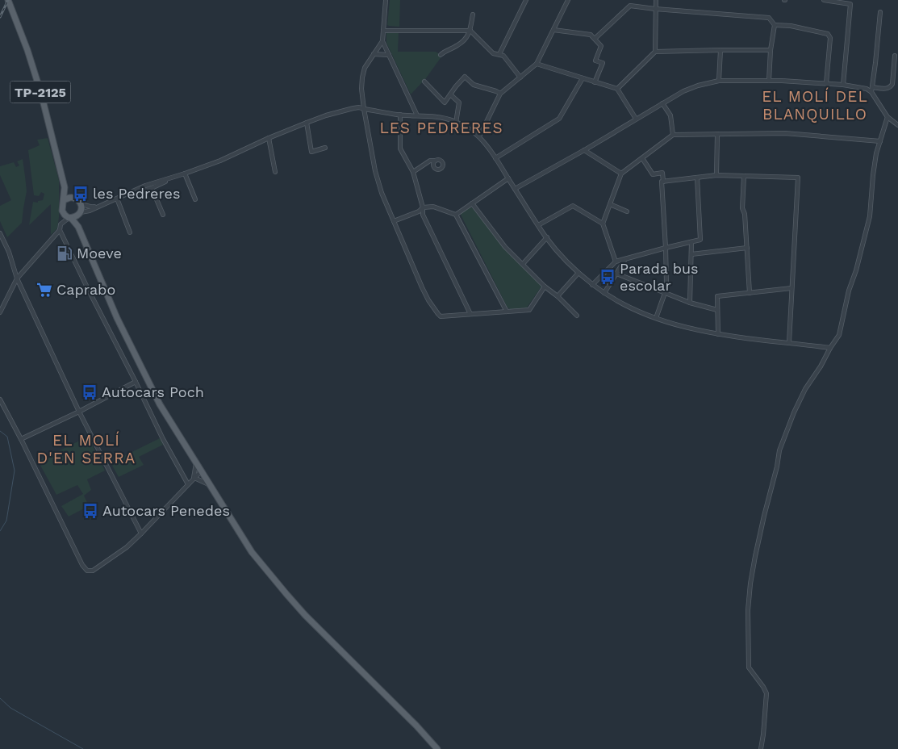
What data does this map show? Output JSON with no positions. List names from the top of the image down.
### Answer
{
  "streets": {
    "main road": ["TP-2125"]
  },
  "districts": ["EL MOLÍ DEL BLANQUILLO", "LES PEDRERES", "EL MOLÍ D'EN SERRA"],
  "places": {
    "bus stop": [
      "les Pedreres",
      "Parada bus escolar",
      "Autocars Poch",
      "Autocars Penedes"
    ],
    "fuel station": ["Moeve"],
    "supermarket": ["Caprabo"]
  }
}
